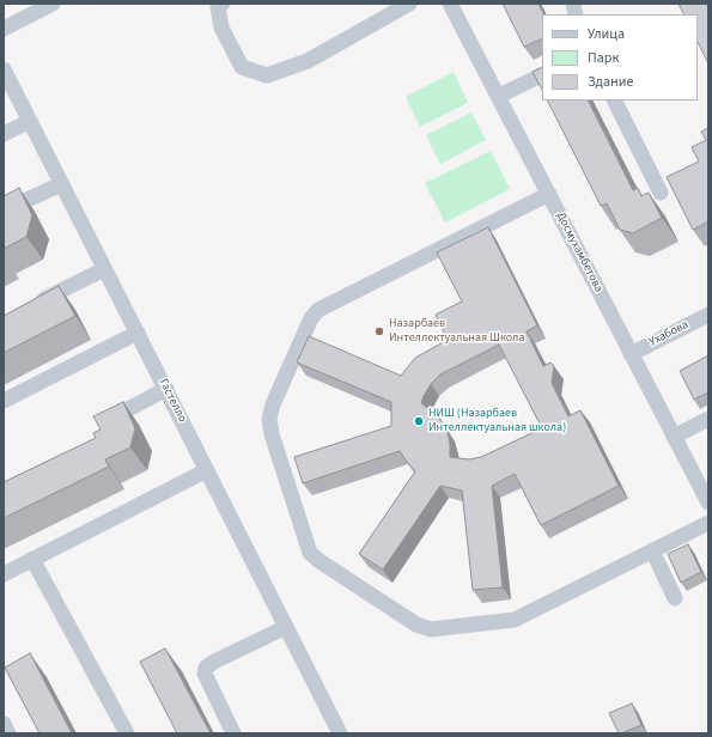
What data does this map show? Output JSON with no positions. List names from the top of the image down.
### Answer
{
  "streets": {
    "street": ["Досмухамбетова", "Ухабова", "Гастелло"]
  },
  "crossings": [
    ["Досмухамбетова", "Ухабова"]
  ],
  "places": ["Назарбаев Интеллектуальная Школа", "НИШ (Назарбаев Интеллектуальная школа)"],
  "legend": ["Улица", "Парк", "Здание"]
}
